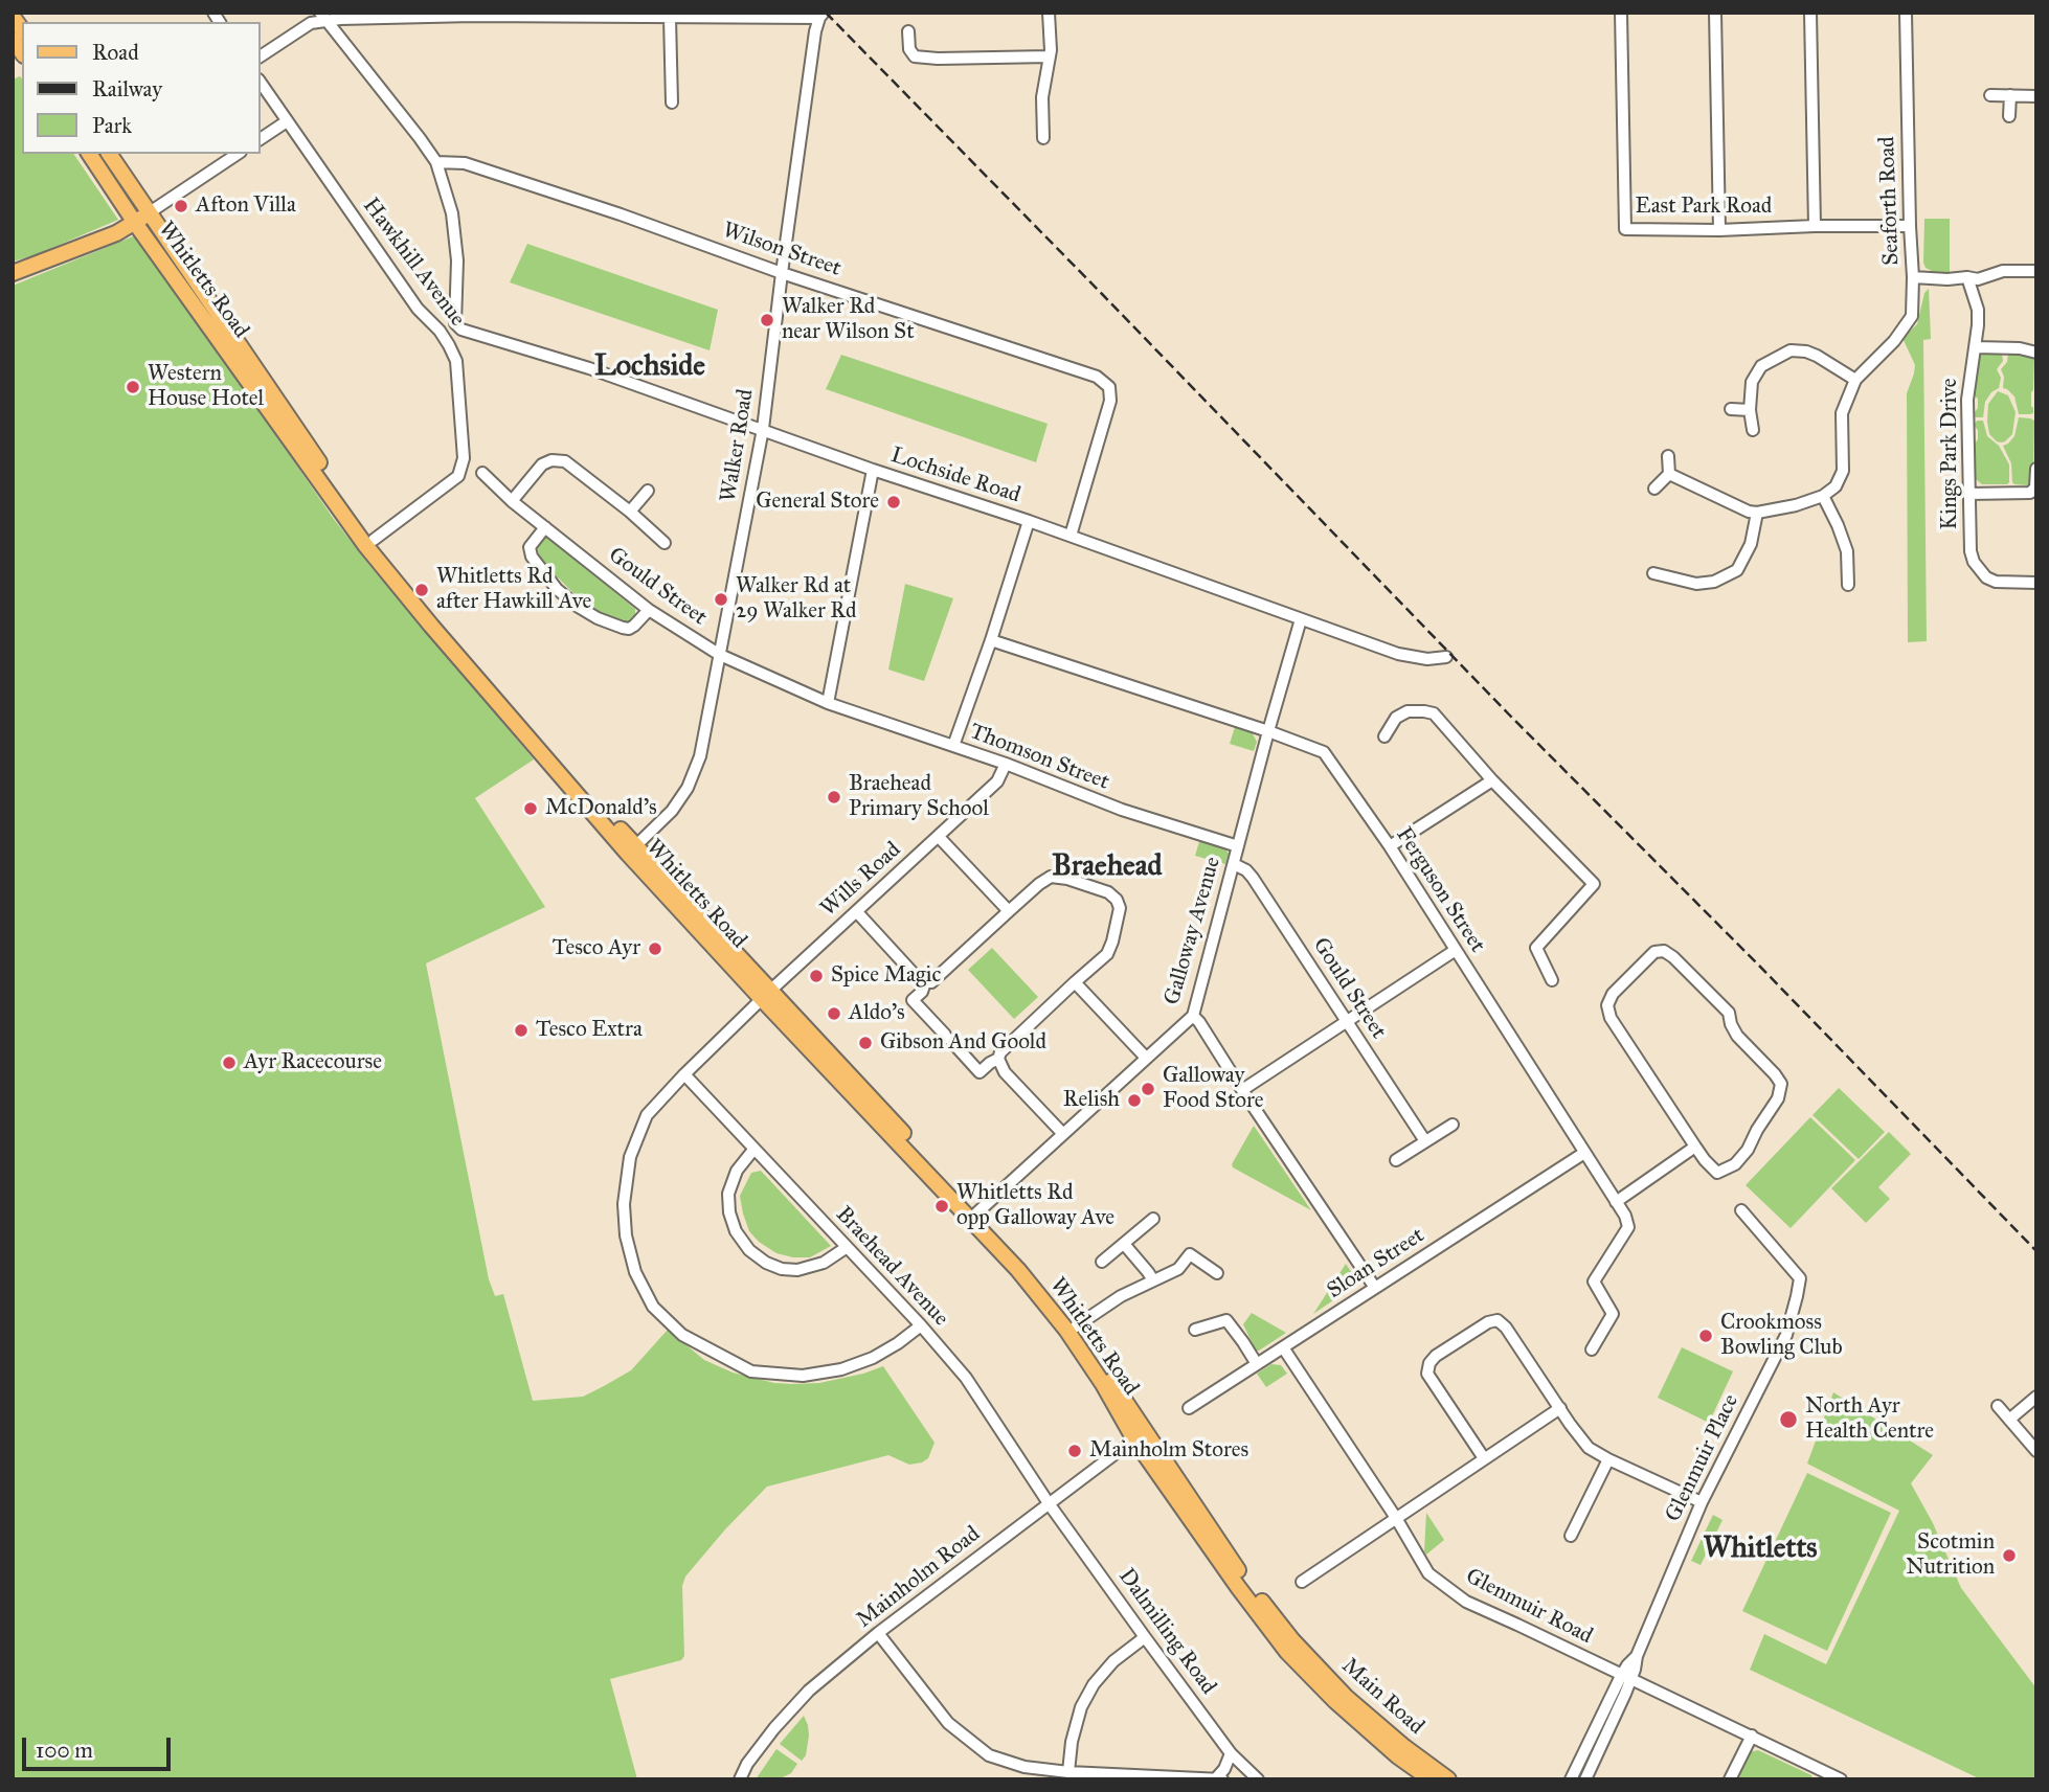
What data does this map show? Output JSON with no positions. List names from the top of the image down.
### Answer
{
  "streets": {
    "main road": ["Whitletts Road", "Main Road"],
    "street": [
      "Seaforth Road",
      "East Park Road",
      "Wilson Street",
      "Hawkhill Avenue",
      "Walker Road",
      "Kings Park Drive",
      "Lochside Road",
      "Gould Street",
      "Thomson Street",
      "Wills Road",
      "Ferguson Street",
      "Galloway Avenue",
      "Sloan Street",
      "Braehead Avenue",
      "Glenmuir Place",
      "Mainholm Road",
      "Glenmuir Road",
      "Dalmilling Road"
    ]
  },
  "crossings": [
    ["Seaforth Road", "East Park Road"],
    ["Wilson Street", "Walker Road"],
    ["Wilson Street", "Lochside Road"],
    ["Hawkhill Avenue", "Whitletts Road"],
    ["Whitletts Road", "Walker Road"],
    ["Whitletts Road", "Wills Road"],
    ["Whitletts Road", "Galloway Avenue"],
    ["Whitletts Road", "Mainholm Road"],
    ["Whitletts Road", "Main Road"],
    ["Walker Road", "Lochside Road"],
    ["Walker Road", "Gould Street"],
    ["Lochside Road", "Galloway Avenue"],
    ["Gould Street", "Thomson Street"],
    ["Gould Street", "Galloway Avenue"],
    ["Thomson Street", "Wills Road"],
    ["Thomson Street", "Galloway Avenue"],
    ["Wills Road", "Braehead Avenue"],
    ["Ferguson Street", "Galloway Avenue"],
    ["Ferguson Street", "Sloan Street"],
    ["Sloan Street", "Glenmuir Road"],
    ["Braehead Avenue", "Mainholm Road"],
    ["Braehead Avenue", "Dalmilling Road"],
    ["Glenmuir Place", "Glenmuir Road"],
    ["Mainholm Road", "Dalmilling Road"]
  ],
  "districts": ["Lochside", "Braehead", "Whitletts"],
  "places": [
    "Afton Villa",
    "Walker Rd near Wilson St",
    "Western House Hotel",
    "General Store",
    "Whitletts Rd after Hawkill Ave",
    "Walker Rd at 29 Walker Rd",
    "Braehead Primary School",
    "McDonald's",
    "Tesco Ayr",
    "Spice Magic",
    "Aldo's",
    "Tesco Extra",
    "Gibson And Goold",
    "Ayr Racecourse",
    "Galloway Food Store",
    "Relish",
    "Whitletts Rd opp Galloway Ave",
    "Crookmoss Bowling Club",
    "North Ayr Health Centre",
    "Mainholm Stores",
    "Scotmin Nutrition"
  ],
  "legend": ["Road", "Railway", "Park"],
  "scale_bar": "100 m"
}
